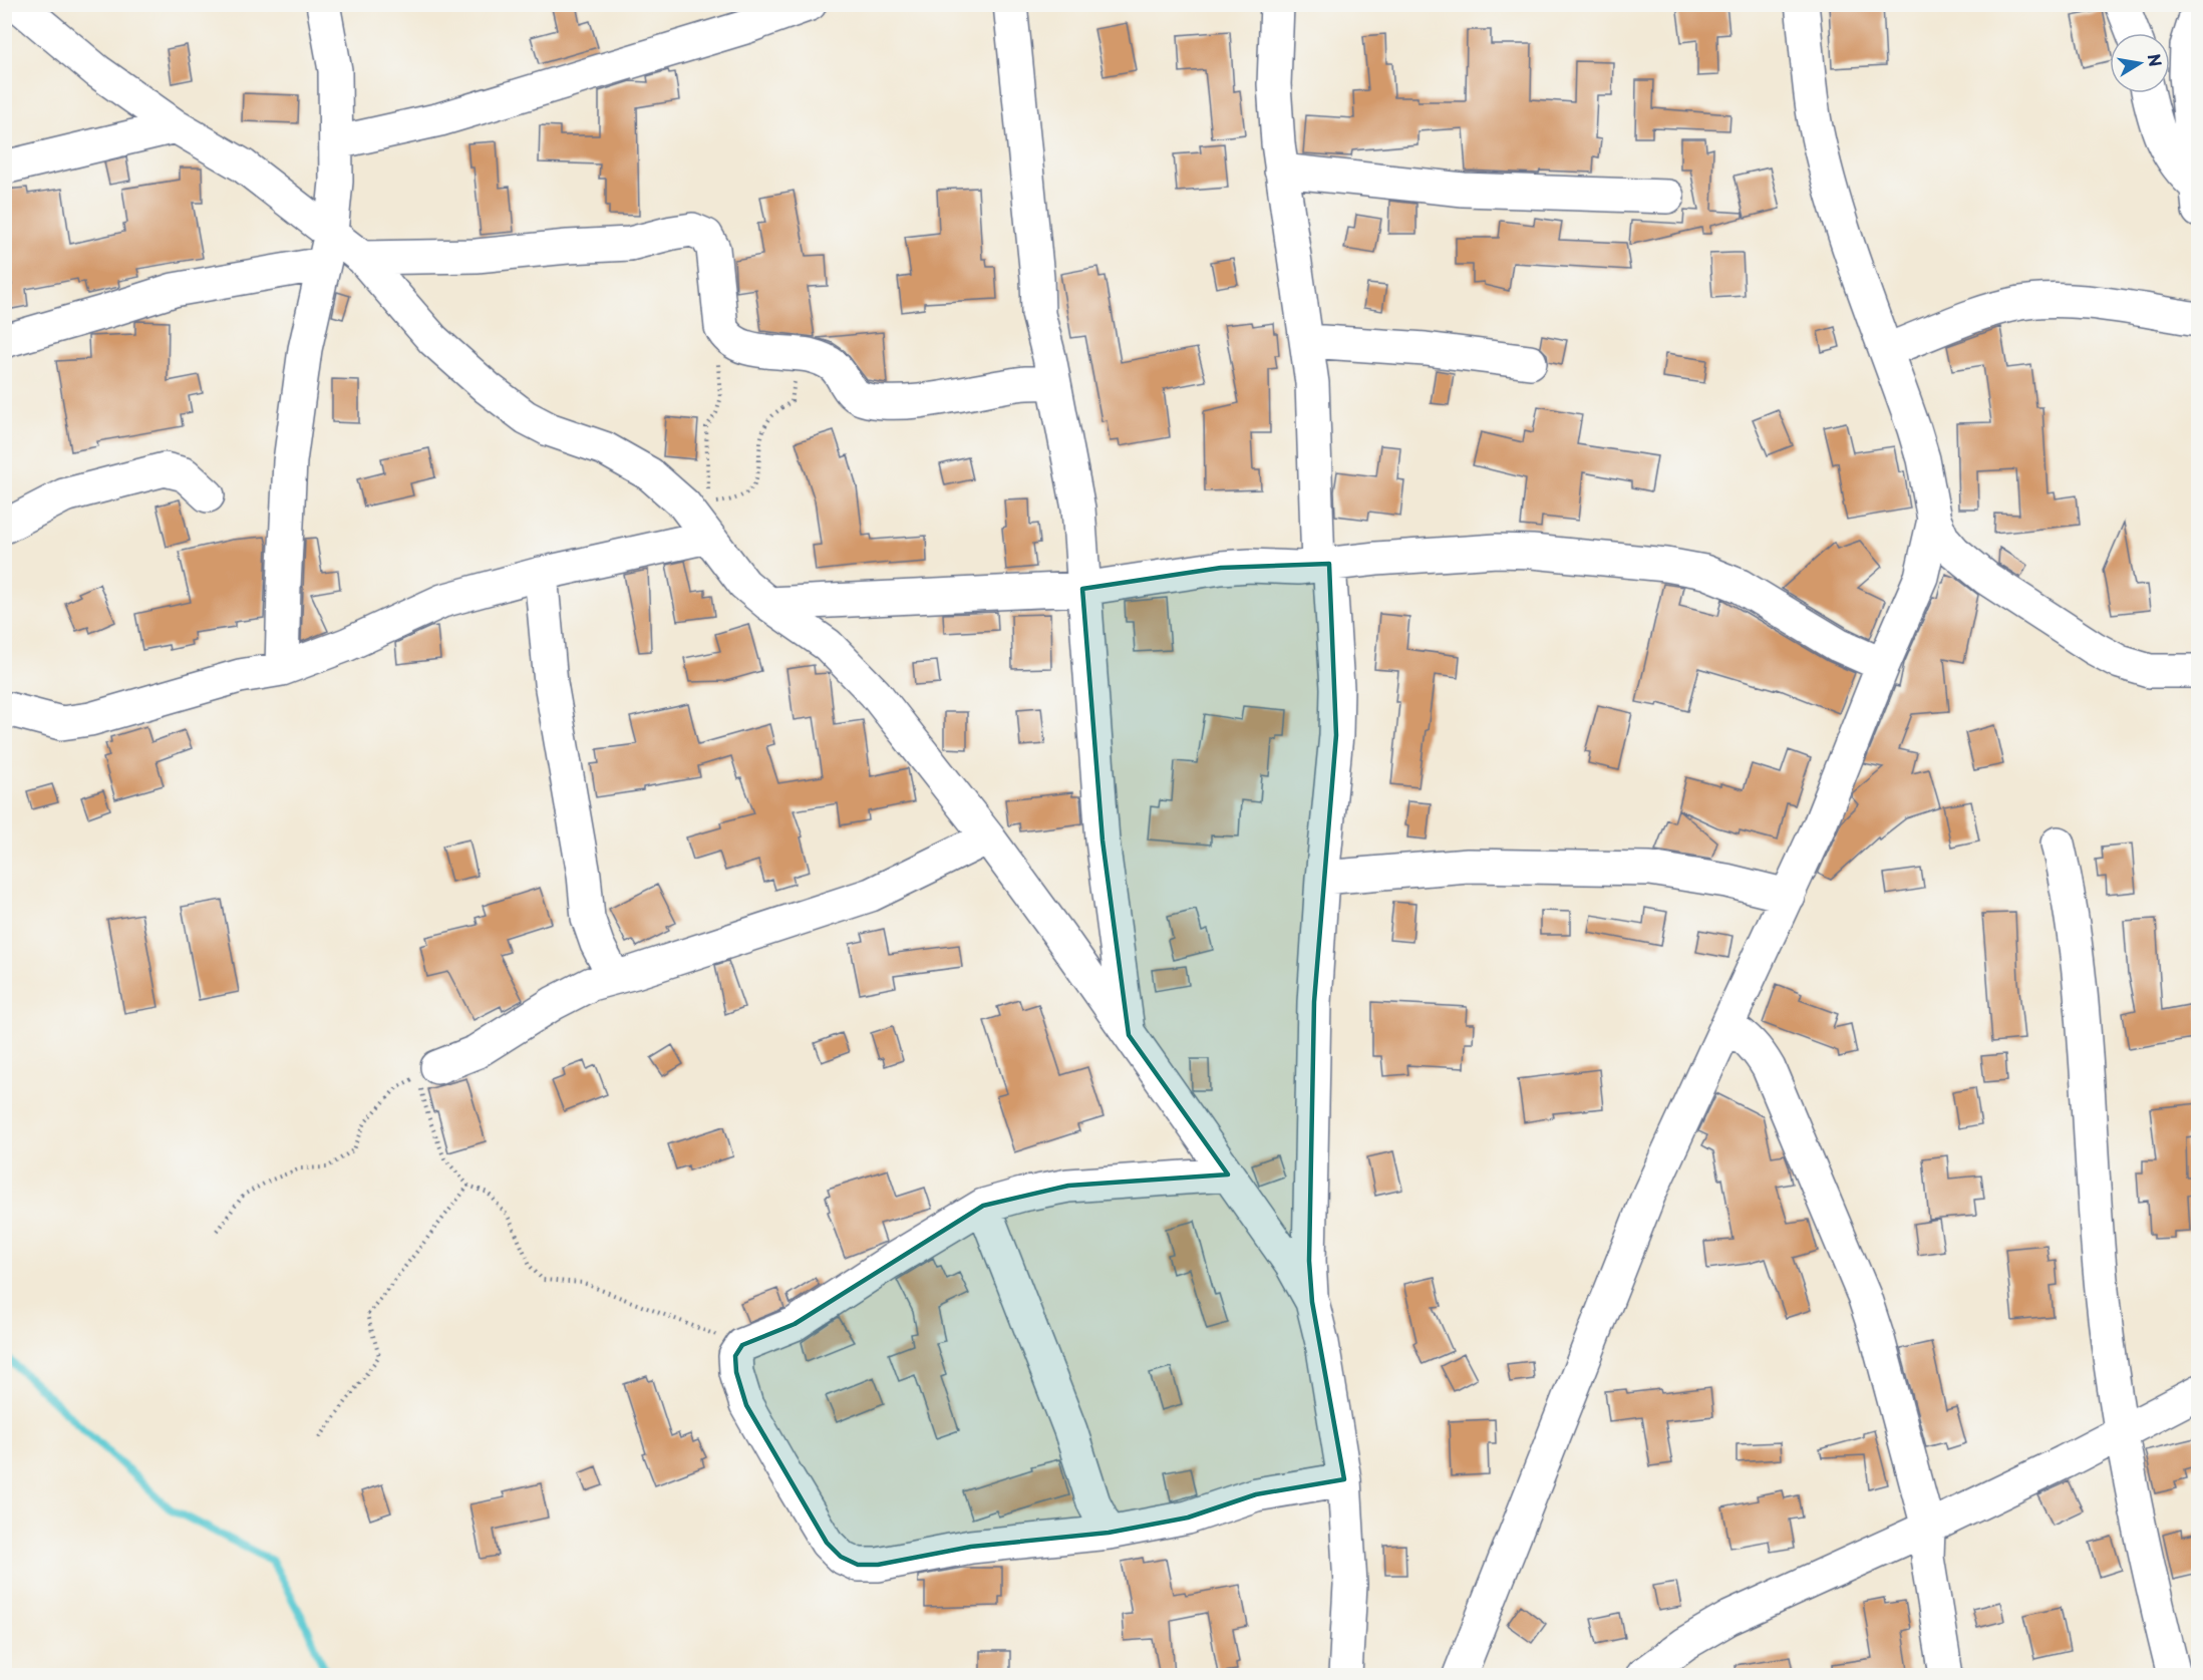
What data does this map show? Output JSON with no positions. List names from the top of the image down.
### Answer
{
  "north": "right"
}
